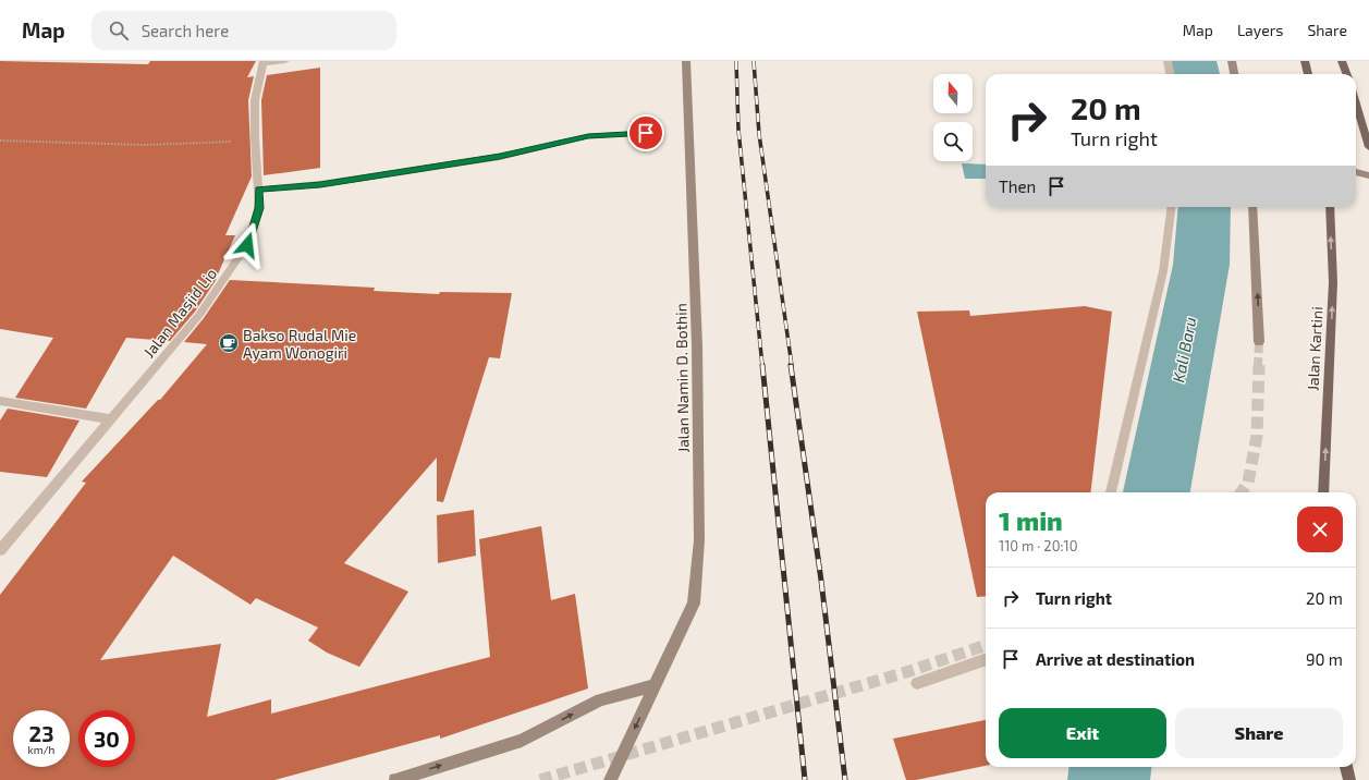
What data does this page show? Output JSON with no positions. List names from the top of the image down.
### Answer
{
  "streets": {
    "main road": ["Jalan Kartini"],
    "street": ["Jalan Masjid Lio", "Jalan Namin D. Bothin"]
  },
  "one_way": ["Jalan Kartini"],
  "water": ["Kali Baru"],
  "places": {
    "cafe": ["Bakso Rudal Mie Ayam Wonogiri"]
  },
  "north": "top",
  "page": {
    "header": "Map",
    "search": "Search here",
    "nav": ["Map", "Layers", "Share"],
    "turn": ["20 m", "Turn right"],
    "then": "Then",
    "heading": ["1 min", "110 m · 20:10"],
    "list": [
      {
        "name": "Turn right",
        "value": "20 m"
      },
      {
        "name": "Arrive at destination",
        "value": "90 m"
      }
    ],
    "buttons": ["Exit", "Share"],
    "speed": "23 km/h",
    "limit": "30"
  }
}
